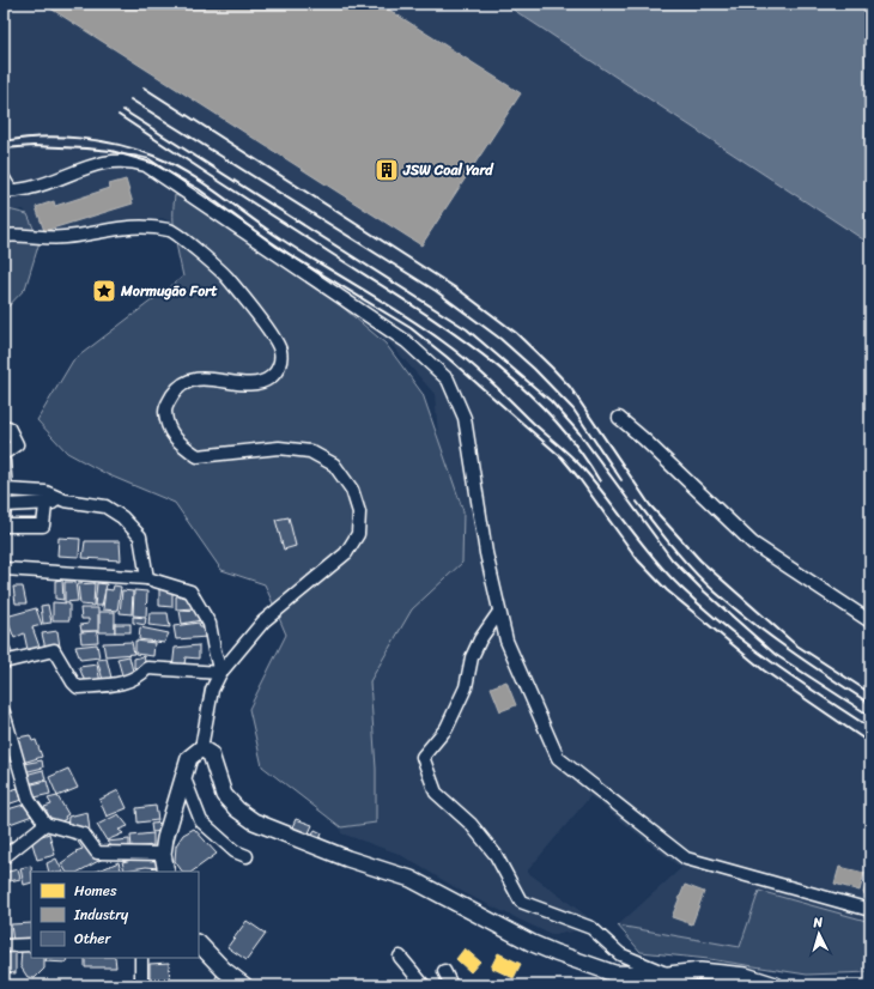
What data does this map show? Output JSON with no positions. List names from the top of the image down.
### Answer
{
  "places": {
    "building": ["JSW Coal Yard"],
    "place": ["Mormugão Fort"]
  },
  "legend": ["Homes", "Industry", "Other"],
  "north": "top"
}
